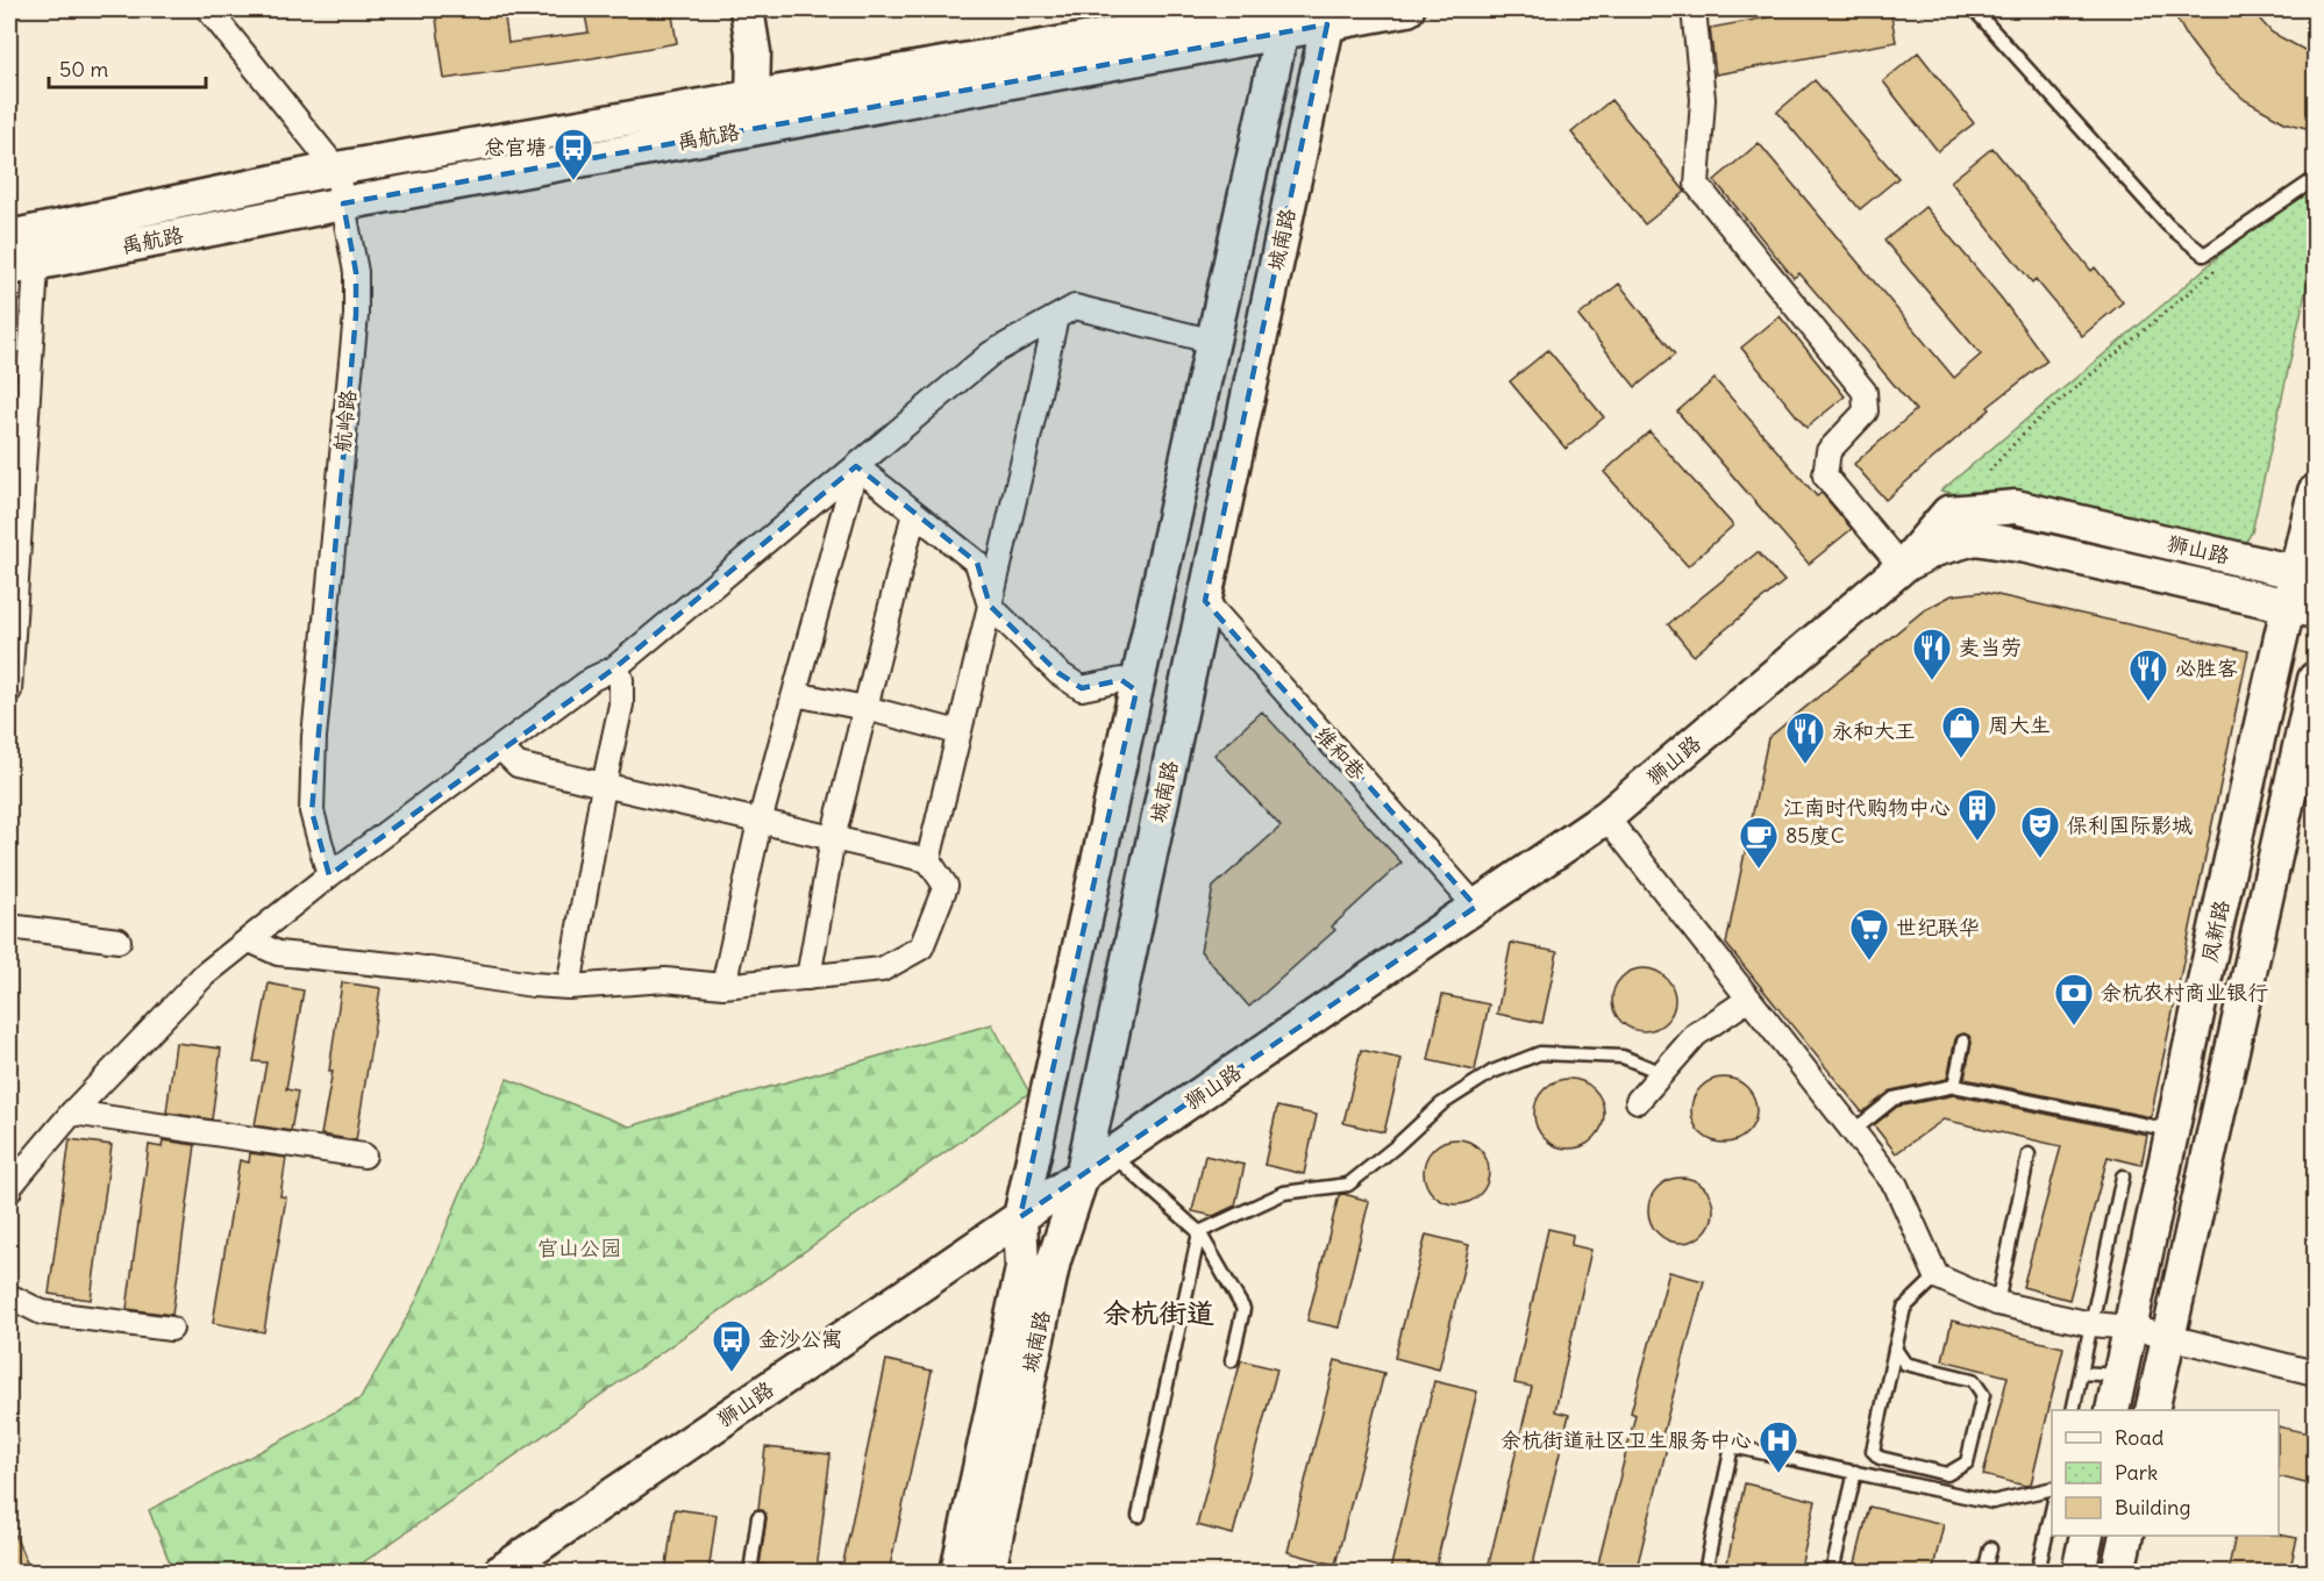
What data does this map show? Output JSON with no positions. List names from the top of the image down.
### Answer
{
  "streets": {
    "main road": [
      "禹航路",
      "城南路",
      "狮山路",
      "凤新路"
    ],
    "street": ["航岭路", "维和巷"]
  },
  "crossings": [
    ["禹航路", "城南路"],
    ["禹航路", "航岭路"],
    ["城南路", "狮山路"],
    ["城南路", "维和巷"],
    ["狮山路", "维和巷"],
    ["狮山路", "凤新路"]
  ],
  "districts": ["余杭街道"],
  "parks": ["官山公园"],
  "places": {
    "bus stop": ["总官塘", "金沙公寓"],
    "restaurant": ["麦当劳", "必胜客", "永和大王"],
    "shop": ["周大生"],
    "building": ["江南时代购物中心"],
    "theatre": ["保利国际影城"],
    "cafe": ["85度C"],
    "supermarket": ["世纪联华"],
    "bank": ["余杭农村商业银行"],
    "hospital": ["余杭街道社区卫生服务中心"]
  },
  "legend": ["Road", "Park", "Building"],
  "scale_bar": "50 m"
}
